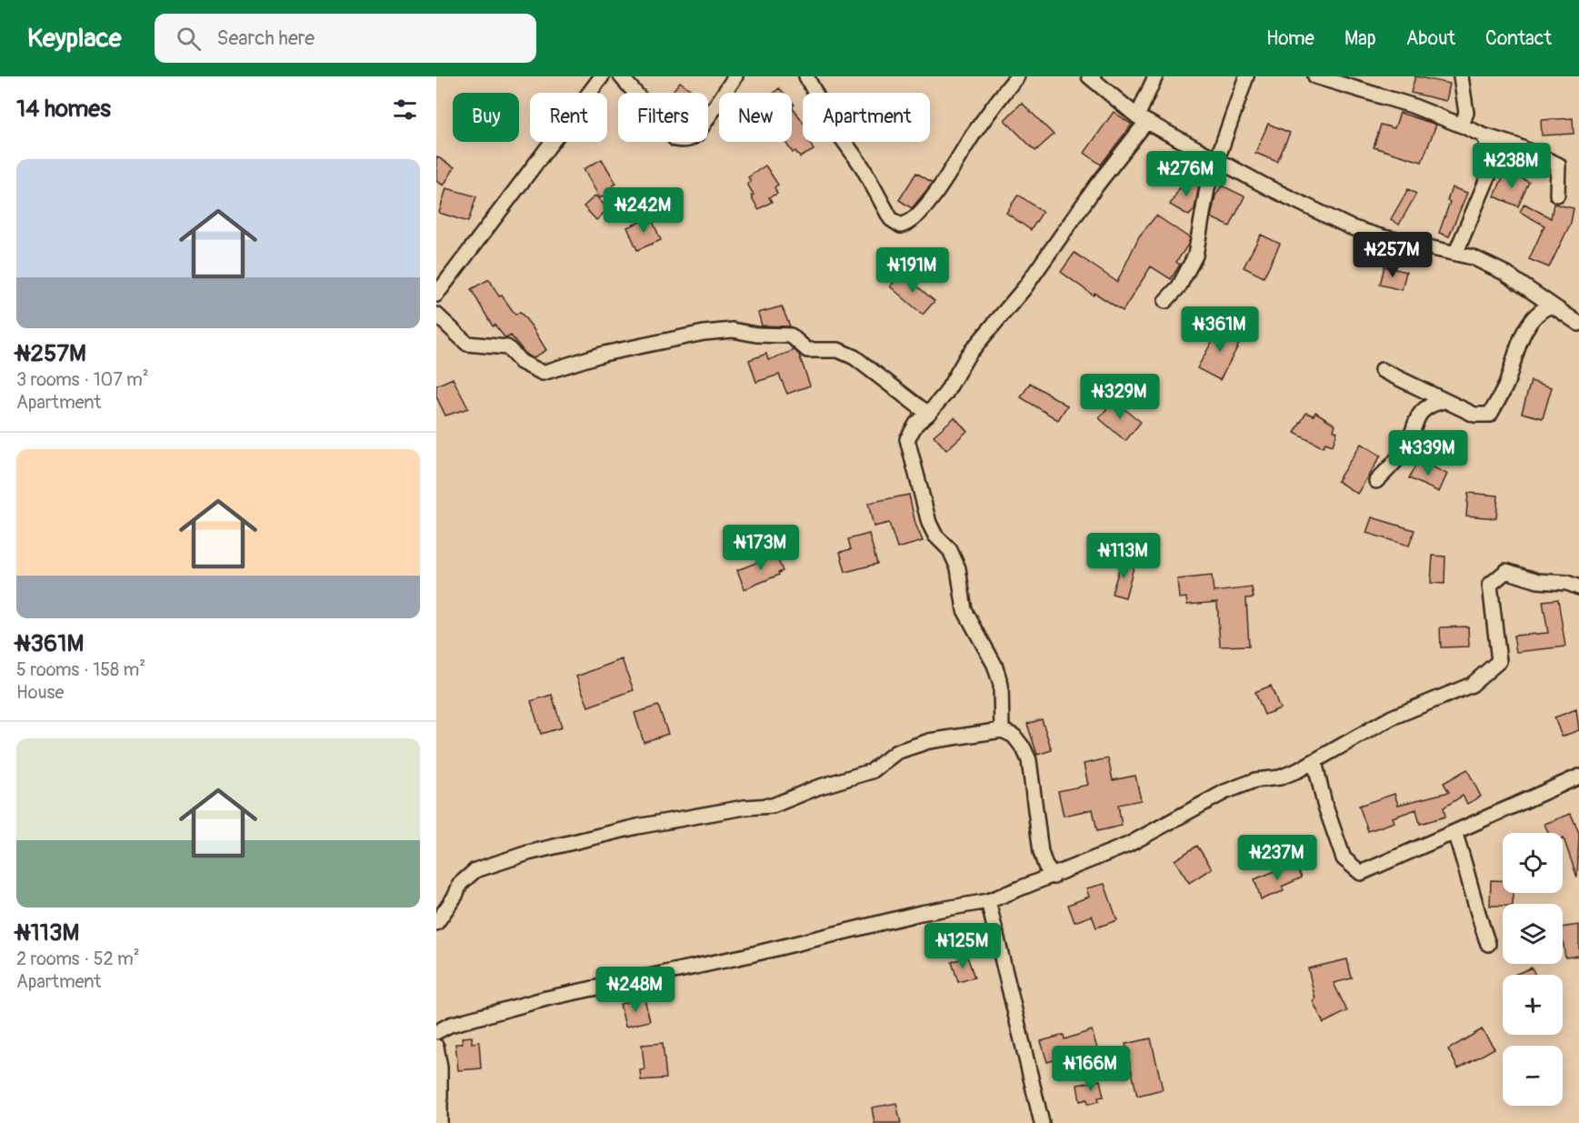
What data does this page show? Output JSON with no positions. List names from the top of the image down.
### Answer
{
  "page": {
    "header": "Keyplace",
    "search": "Search here",
    "nav": [
      "Home",
      "Map",
      "About",
      "Contact"
    ],
    "heading": "14 homes",
    "chip": [
      "Buy",
      "Rent",
      "Filters",
      "New",
      "Apartment"
    ],
    "list": [
      {
        "name": "₦257M",
        "note": "3 rooms · 107 m² · Apartment"
      },
      {
        "name": "₦361M",
        "note": "5 rooms · 158 m² · House"
      },
      {
        "name": "₦113M",
        "note": "2 rooms · 52 m² · Apartment"
      }
    ],
    "price": [
      "₦238M",
      "₦276M",
      "₦242M",
      "₦257M",
      "₦191M",
      "₦361M",
      "₦329M",
      "₦339M",
      "₦173M",
      "₦113M",
      "₦237M",
      "₦125M",
      "₦248M",
      "₦166M"
    ],
    "map_buttons": ["+", "−"]
  }
}
